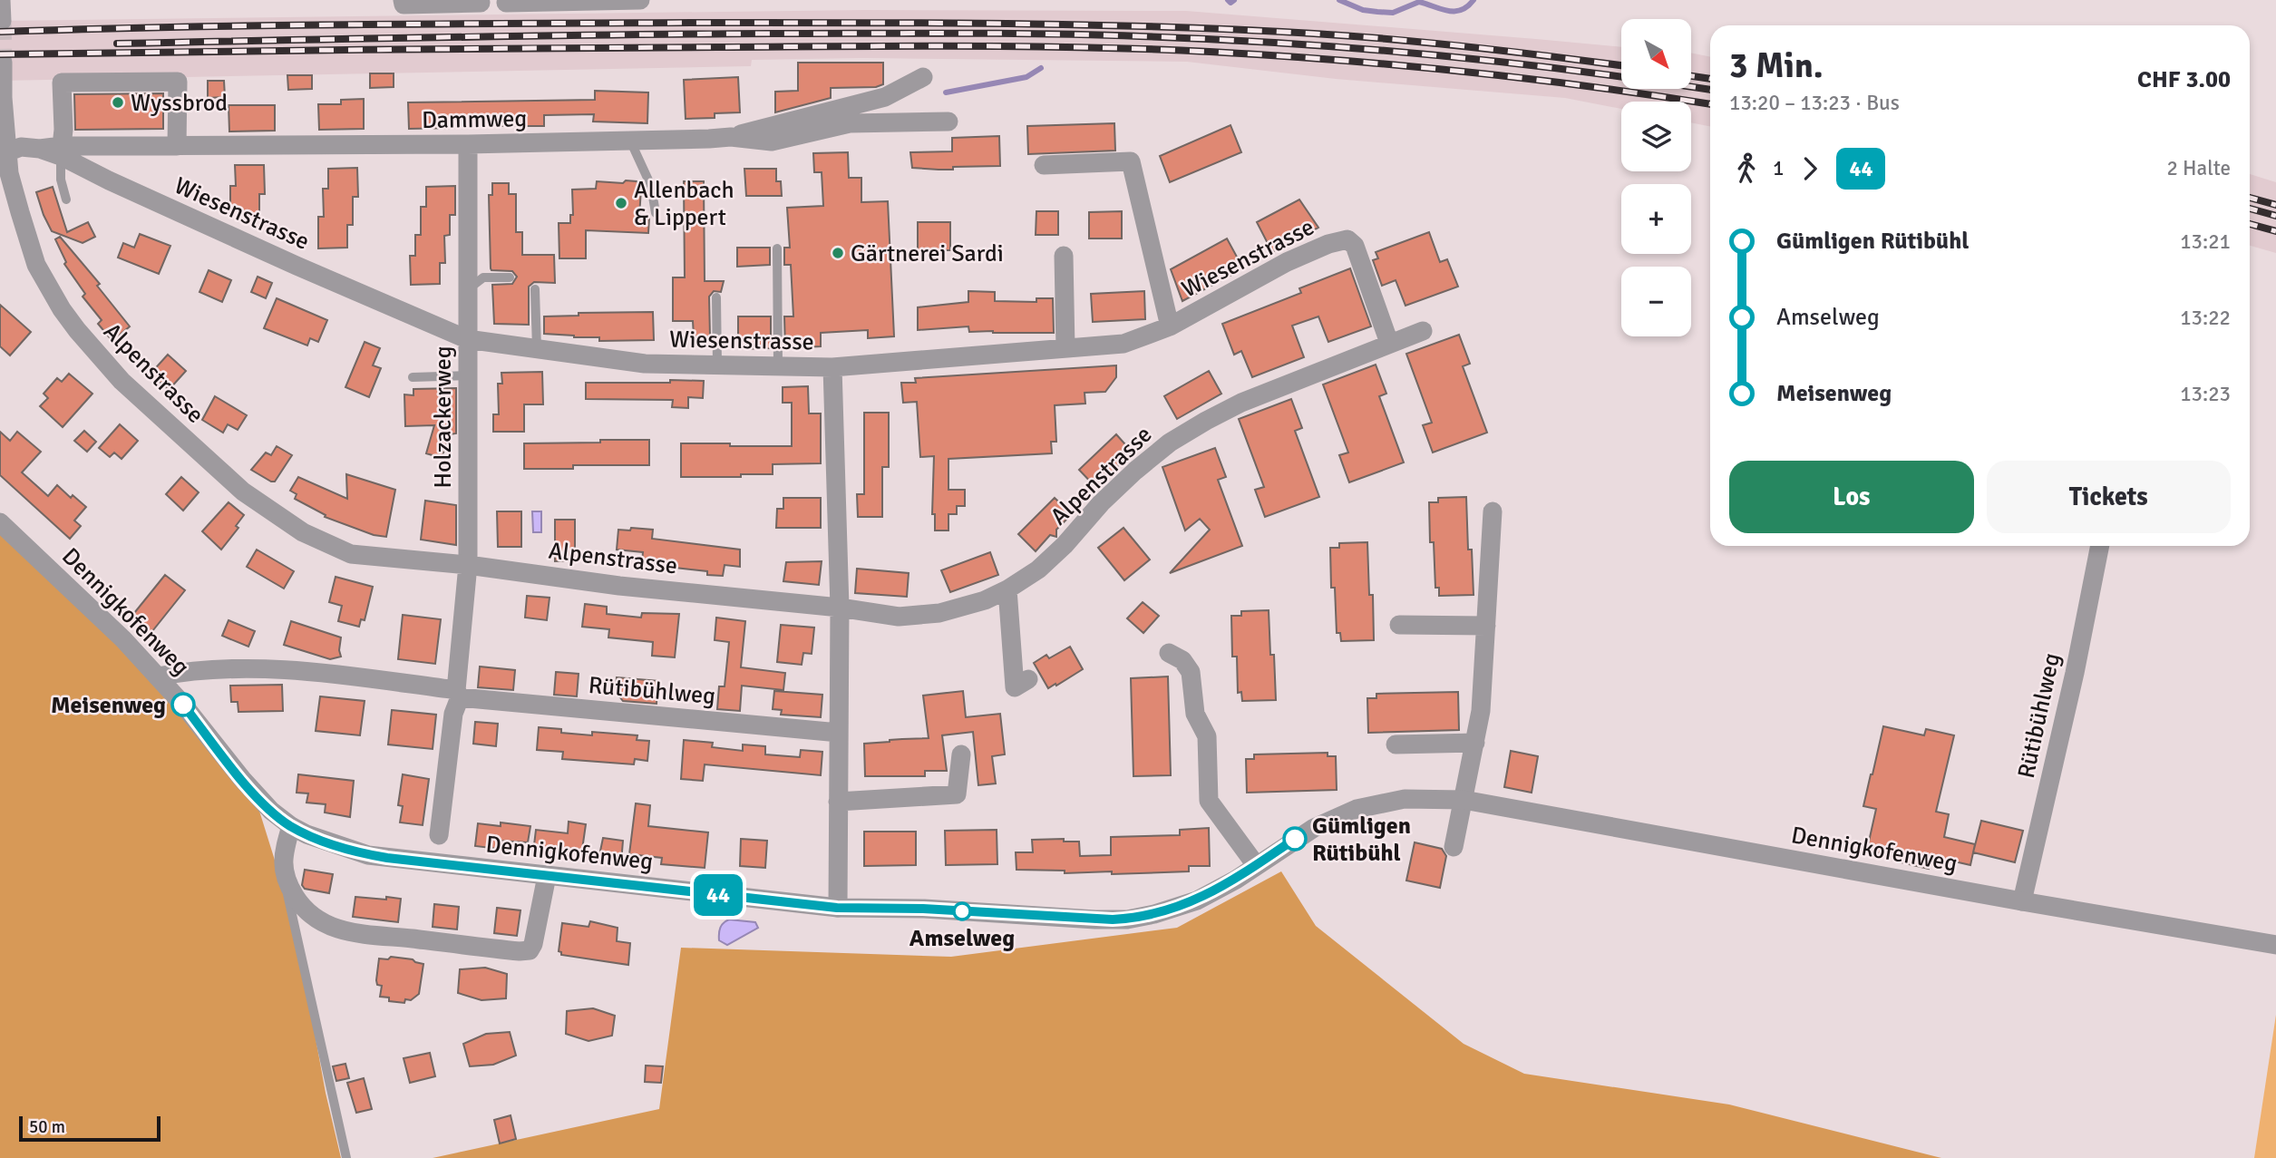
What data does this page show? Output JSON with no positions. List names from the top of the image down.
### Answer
{
  "streets": {
    "street": [
      "Dammweg",
      "Wiesenstrasse",
      "Alpenstrasse",
      "Holzackerweg",
      "Dennigkofenweg",
      "Rütibühlweg"
    ]
  },
  "crossings": [
    ["Dammweg", "Wiesenstrasse"],
    ["Dammweg", "Alpenstrasse"],
    ["Dammweg", "Holzackerweg"],
    ["Wiesenstrasse", "Alpenstrasse"],
    ["Wiesenstrasse", "Holzackerweg"],
    ["Alpenstrasse", "Holzackerweg"],
    ["Holzackerweg", "Rütibühlweg"],
    ["Dennigkofenweg", "Rütibühlweg"]
  ],
  "places": [
    "Wyssbrod",
    "Allenbach & Lippert",
    "Gärtnerei Sardi",
    "Meisenweg",
    "Gümligen Rütibühl",
    "Amselweg"
  ],
  "lines": ["bus line 44"],
  "scale_bar": "50 m",
  "north": "bottom right",
  "page": {
    "on_map": "44",
    "map_buttons": ["+", "−"],
    "heading": ["3 Min.", "13:20 – 13:23 · Bus", "CHF 3.00"],
    "legs": ["1", "44", "2 Halte"],
    "list": [
      {
        "name": "Gümligen Rütibühl",
        "value": "13:21"
      },
      {
        "name": "Amselweg",
        "value": "13:22"
      },
      {
        "name": "Meisenweg",
        "value": "13:23"
      }
    ],
    "buttons": ["Los", "Tickets"],
    "scale": "50 m"
  }
}
